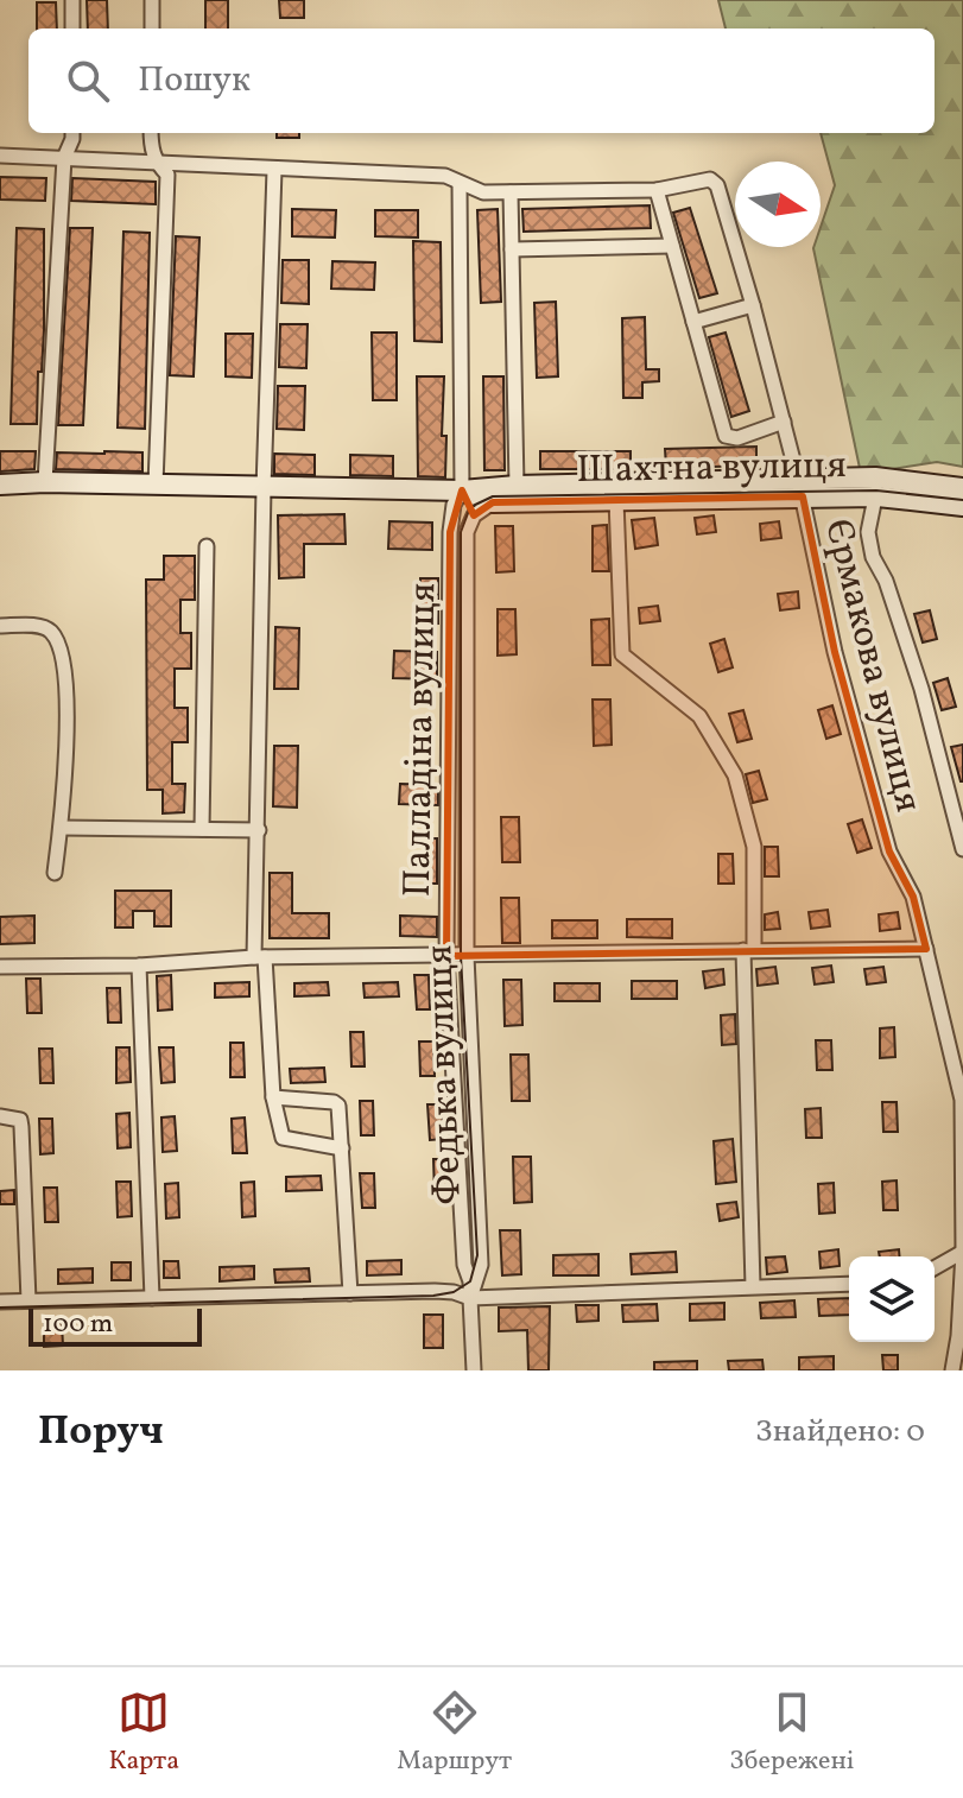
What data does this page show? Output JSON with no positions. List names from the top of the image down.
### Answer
{
  "streets": {
    "main road": ["Шахтна вулиця"],
    "street": ["Єрмакова вулиця", "Палладіна вулиця", "Федька вулиця"]
  },
  "crossings": [
    ["Шахтна вулиця", "Єрмакова вулиця"],
    ["Шахтна вулиця", "Палладіна вулиця"],
    ["Єрмакова вулиця", "Палладіна вулиця"],
    ["Палладіна вулиця", "Федька вулиця"]
  ],
  "scale_bar": "100 m",
  "north": "right",
  "page": {
    "search": "Пошук",
    "scale": "100 m",
    "heading": ["Поруч", "Знайдено: 0"],
    "nav": ["Карта", "Маршрут", "Збережені"]
  }
}
